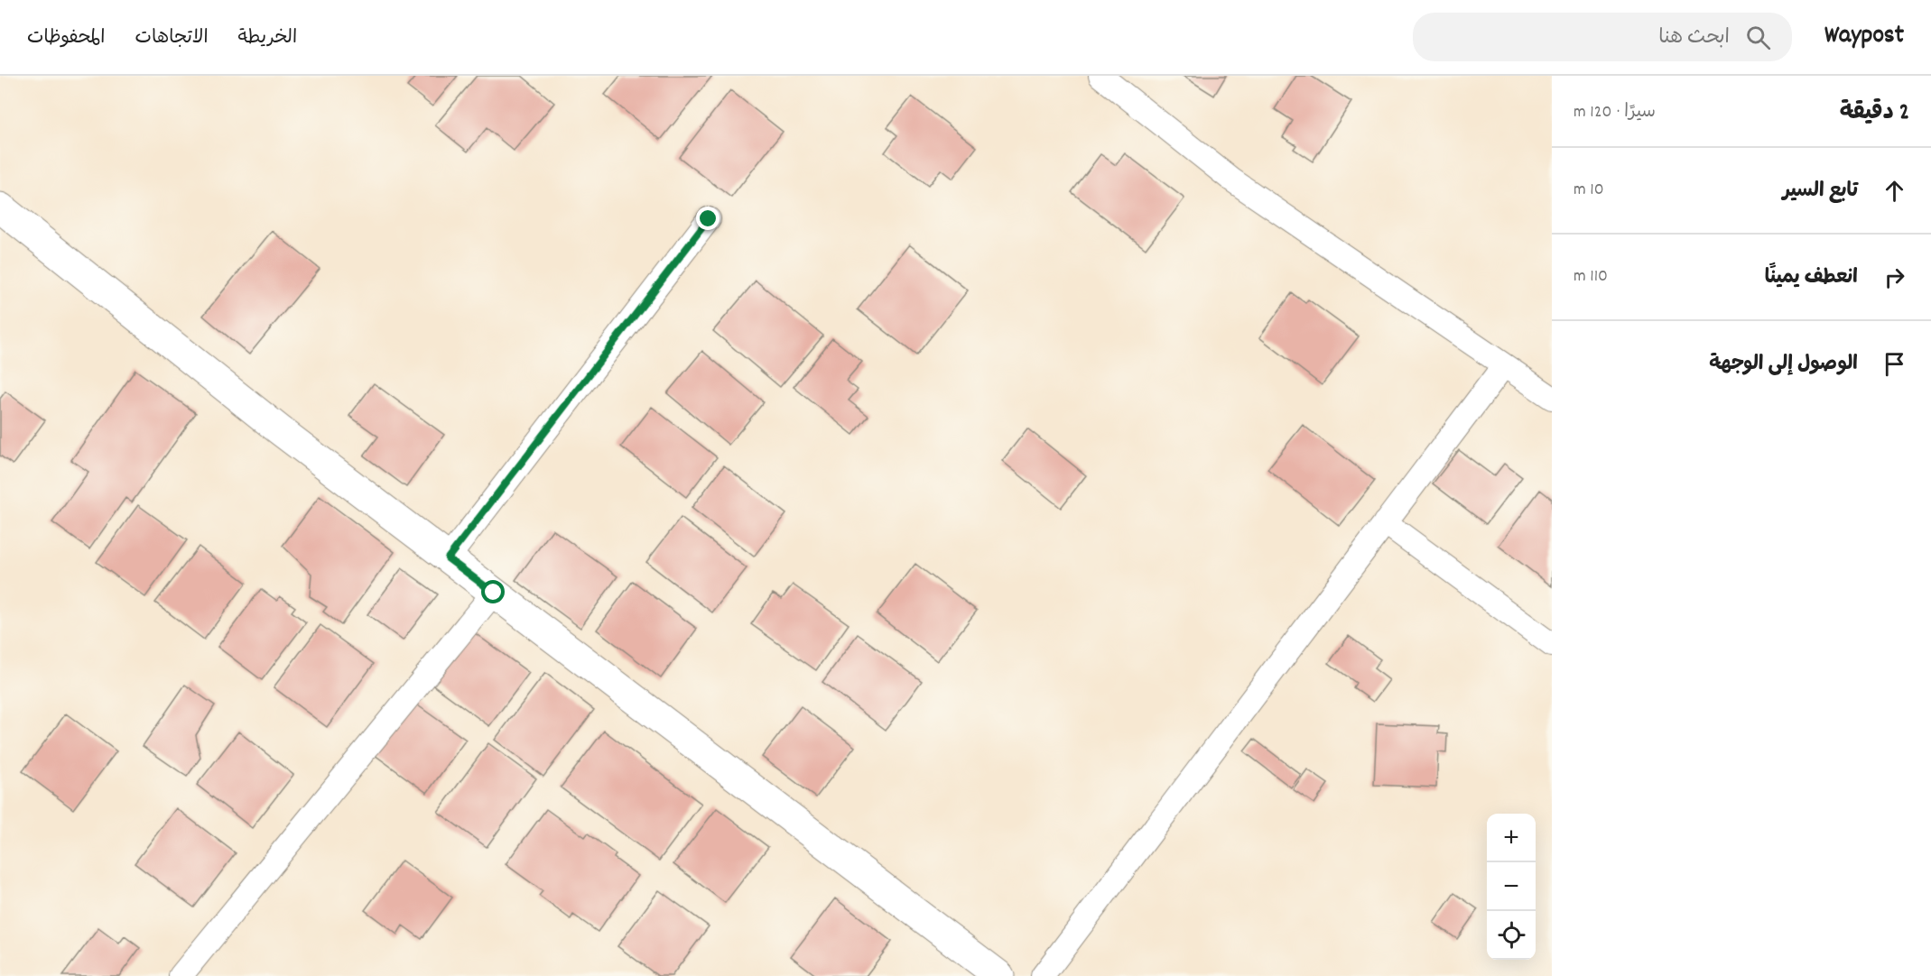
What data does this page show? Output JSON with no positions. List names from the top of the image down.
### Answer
{
  "page": {
    "header": "Waypost",
    "search": "ابحث هنا",
    "nav": ["الخريطة", "الاتجاهات", "المحفوظات"],
    "heading": ["2 دقيقة", "سيرًا · 120 m"],
    "list": [
      ["تابع السير", "10 m"],
      ["انعطف يمينًا", "110 m"],
      "الوصول إلى الوجهة"
    ],
    "map_buttons": ["+", "−"]
  }
}
